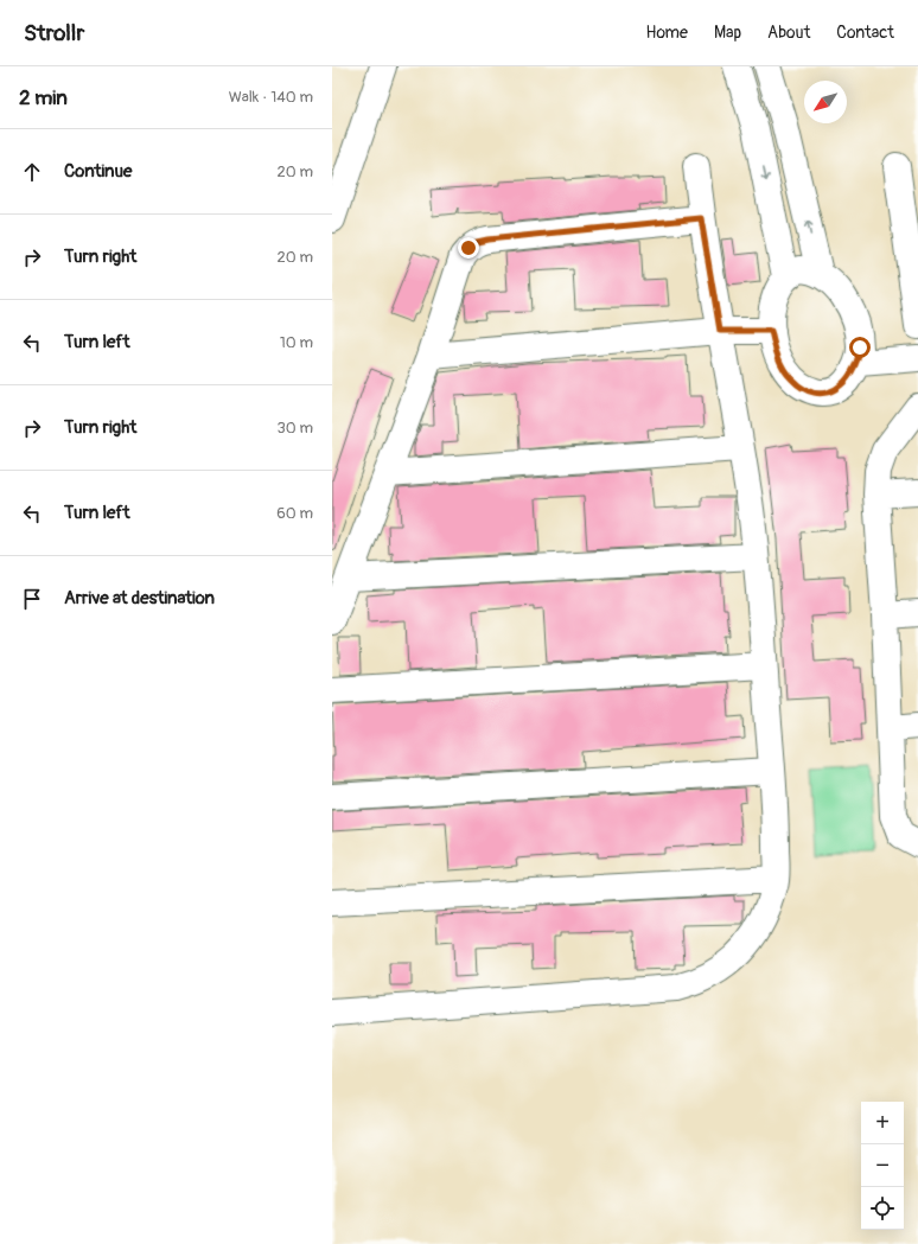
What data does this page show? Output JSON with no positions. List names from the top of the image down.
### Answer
{
  "north": "bottom left",
  "page": {
    "header": "Strollr",
    "nav": [
      "Home",
      "Map",
      "About",
      "Contact"
    ],
    "heading": ["2 min", "Walk · 140 m"],
    "list": [
      ["Continue", "20 m"],
      ["Turn right", "20 m"],
      ["Turn left", "10 m"],
      ["Turn right", "30 m"],
      ["Turn left", "60 m"],
      "Arrive at destination"
    ],
    "map_buttons": ["+", "−"]
  }
}
